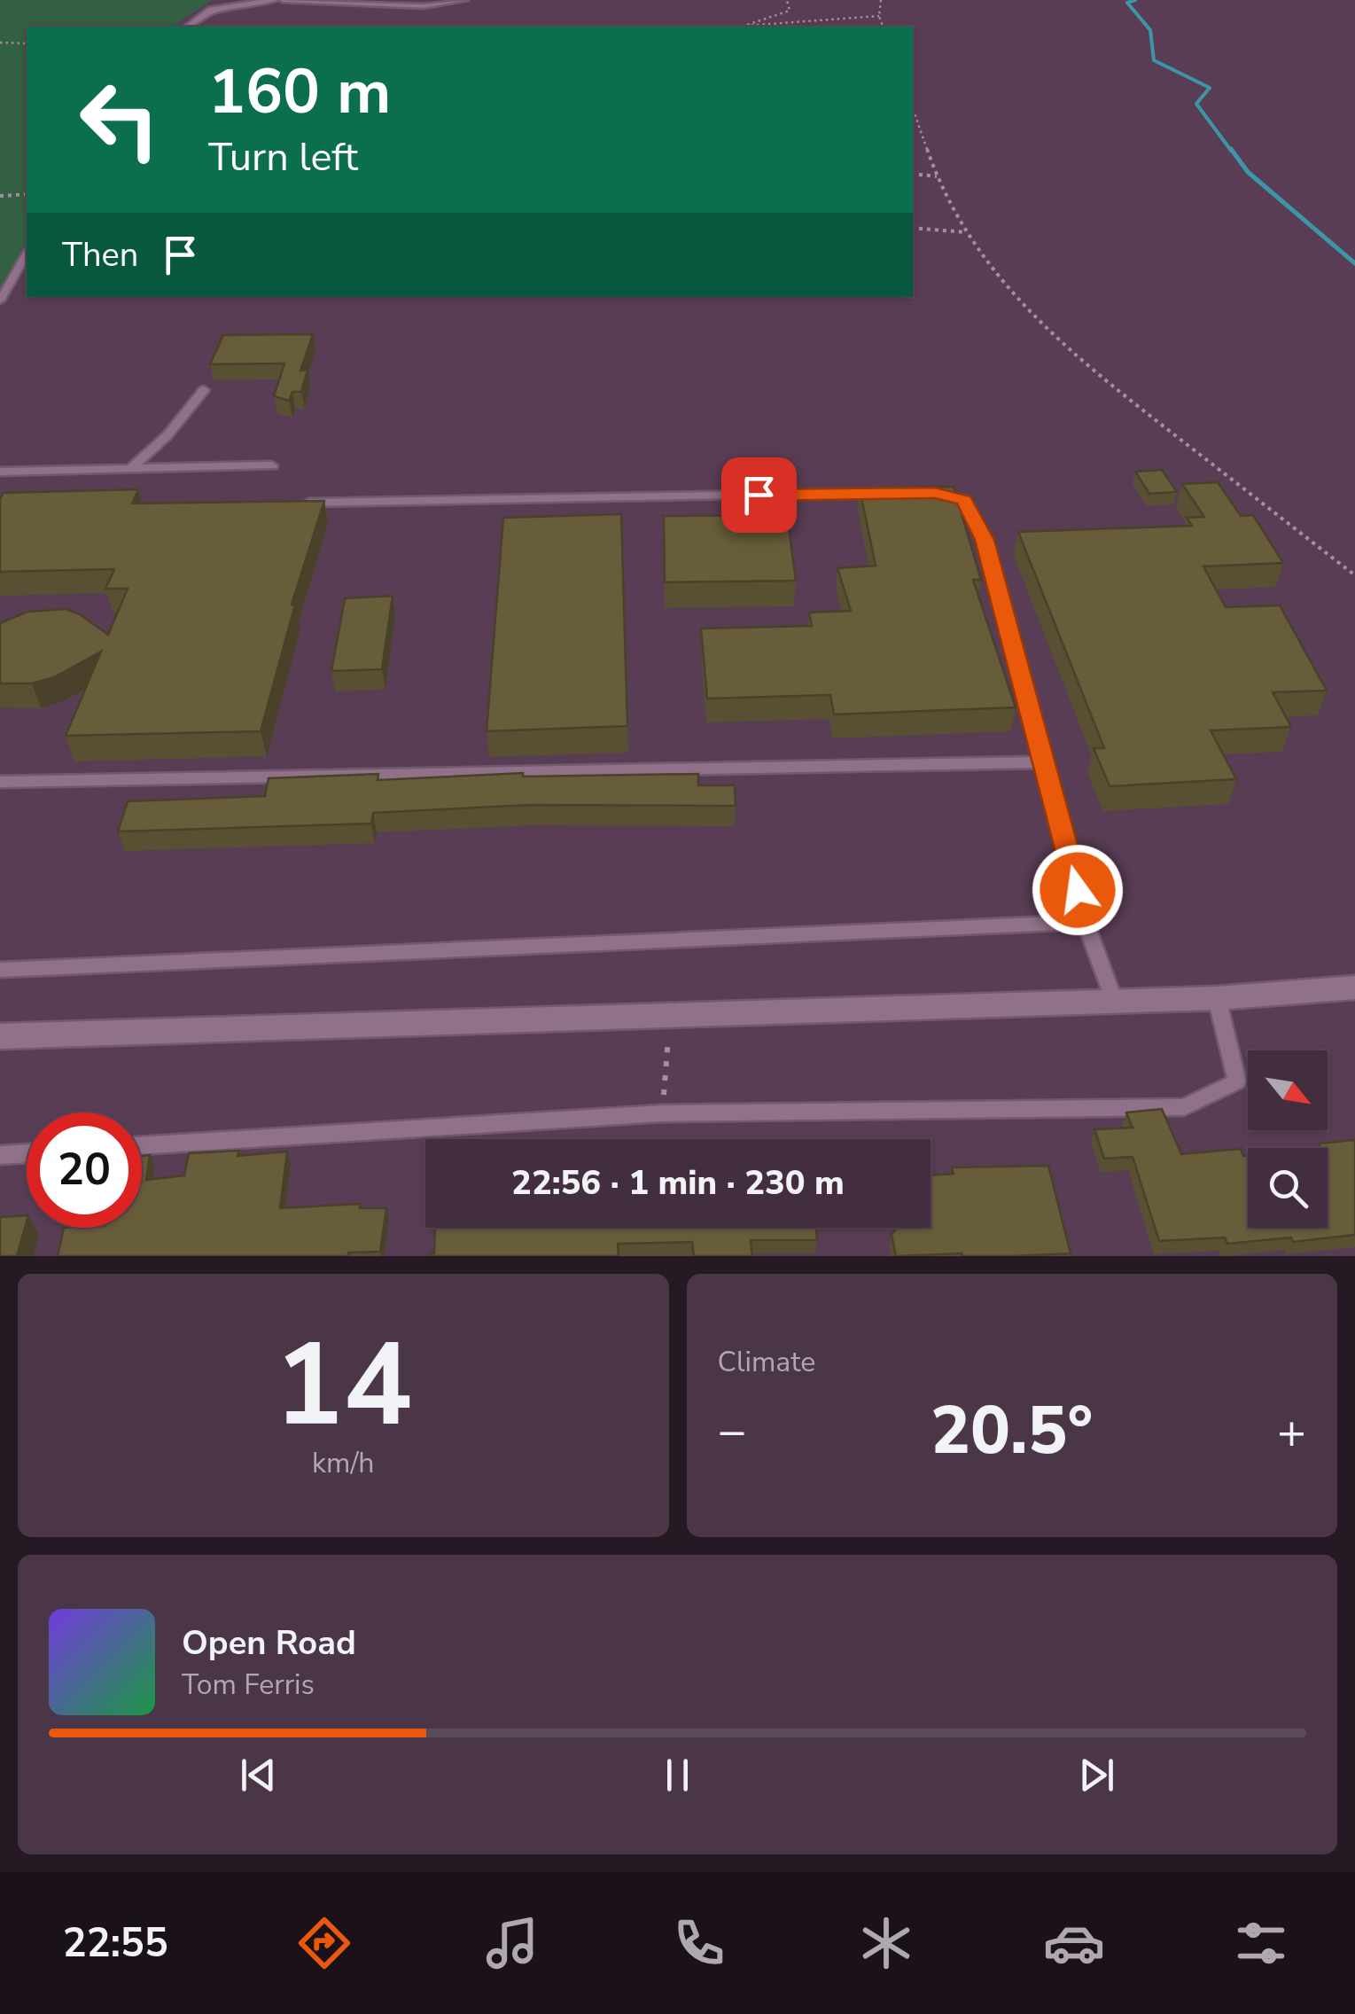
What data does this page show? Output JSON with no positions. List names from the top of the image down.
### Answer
{
  "north": "bottom right",
  "page": {
    "turn": ["160 m", "Turn left"],
    "then": "Then",
    "limit": "20",
    "trip": "22:56 · 1 min · 230 m",
    "tile": [
      ["14", "km/h"],
      "Climate"
    ],
    "heat": ["−", "20.5°", "+"],
    "song": ["Open Road", "Tom Ferris"],
    "tabs": "22:55"
  }
}
